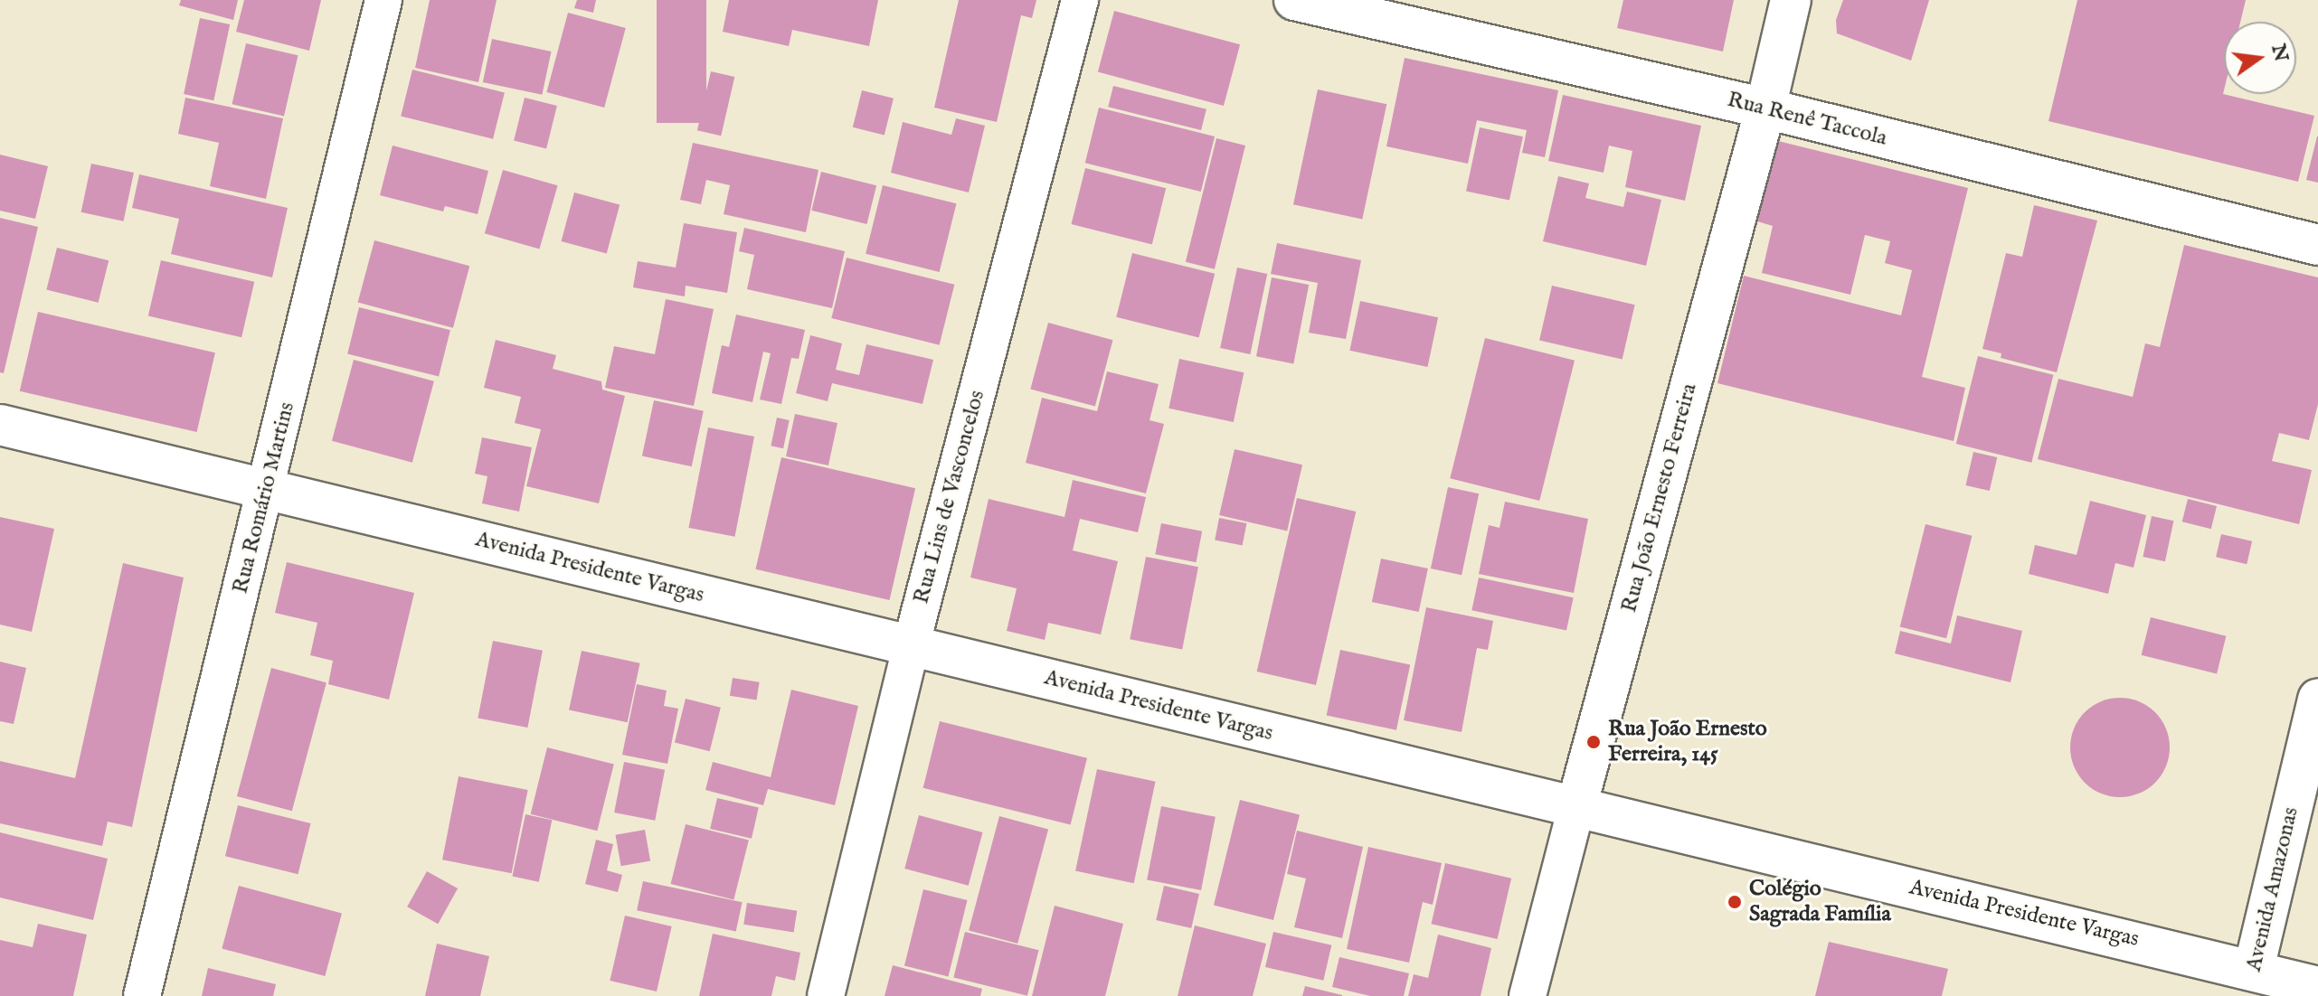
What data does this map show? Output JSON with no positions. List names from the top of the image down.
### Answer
{
  "streets": {
    "street": [
      "Rua Renê Taccola",
      "Rua Lins de Vasconcelos",
      "Rua Romário Martins",
      "Rua João Ernesto Ferreira",
      "Avenida Presidente Vargas",
      "Avenida Amazonas"
    ]
  },
  "crossings": [
    ["Rua Renê Taccola", "Rua João Ernesto Ferreira"],
    ["Rua Lins de Vasconcelos", "Avenida Presidente Vargas"],
    ["Rua Romário Martins", "Avenida Presidente Vargas"],
    ["Rua João Ernesto Ferreira", "Avenida Presidente Vargas"],
    ["Avenida Presidente Vargas", "Avenida Amazonas"]
  ],
  "places": ["Rua João Ernesto Ferreira, 145", "Colégio Sagrada Família"],
  "north": "right"
}
